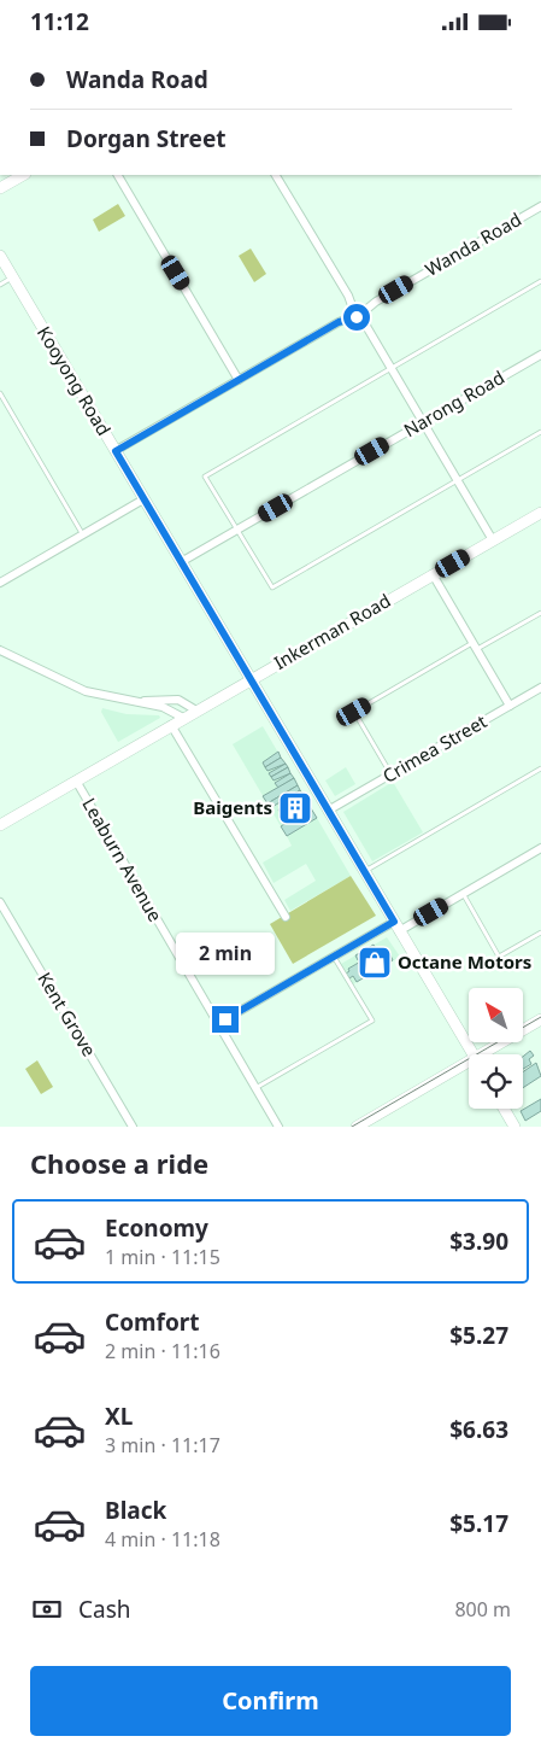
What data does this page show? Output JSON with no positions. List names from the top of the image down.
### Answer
{
  "streets": {
    "street": [
      "Wanda Road",
      "Kooyong Road",
      "Narong Road",
      "Inkerman Road",
      "Crimea Street",
      "Leaburn Avenue",
      "Kent Grove"
    ]
  },
  "crossings": [
    ["Wanda Road", "Kooyong Road"],
    ["Kooyong Road", "Narong Road"],
    ["Kooyong Road", "Inkerman Road"],
    ["Kooyong Road", "Crimea Street"],
    ["Inkerman Road", "Leaburn Avenue"]
  ],
  "places": {
    "building": ["Baigents"],
    "shop": ["Octane Motors"]
  },
  "north": "top left",
  "page": {
    "status": "11:12",
    "banner": ["Wanda Road", "Dorgan Street"],
    "bubble": "2 min",
    "heading": "Choose a ride",
    "list": [
      {
        "name": "Economy",
        "note": "1 min · 11:15",
        "value": "$3.90"
      },
      {
        "name": "Comfort",
        "note": "2 min · 11:16",
        "value": "$5.27"
      },
      {
        "name": "XL",
        "note": "3 min · 11:17",
        "value": "$6.63"
      },
      {
        "name": "Black",
        "note": "4 min · 11:18",
        "value": "$5.17"
      }
    ],
    "pay": ["Cash", "800 m"],
    "buttons": "Confirm"
  }
}
